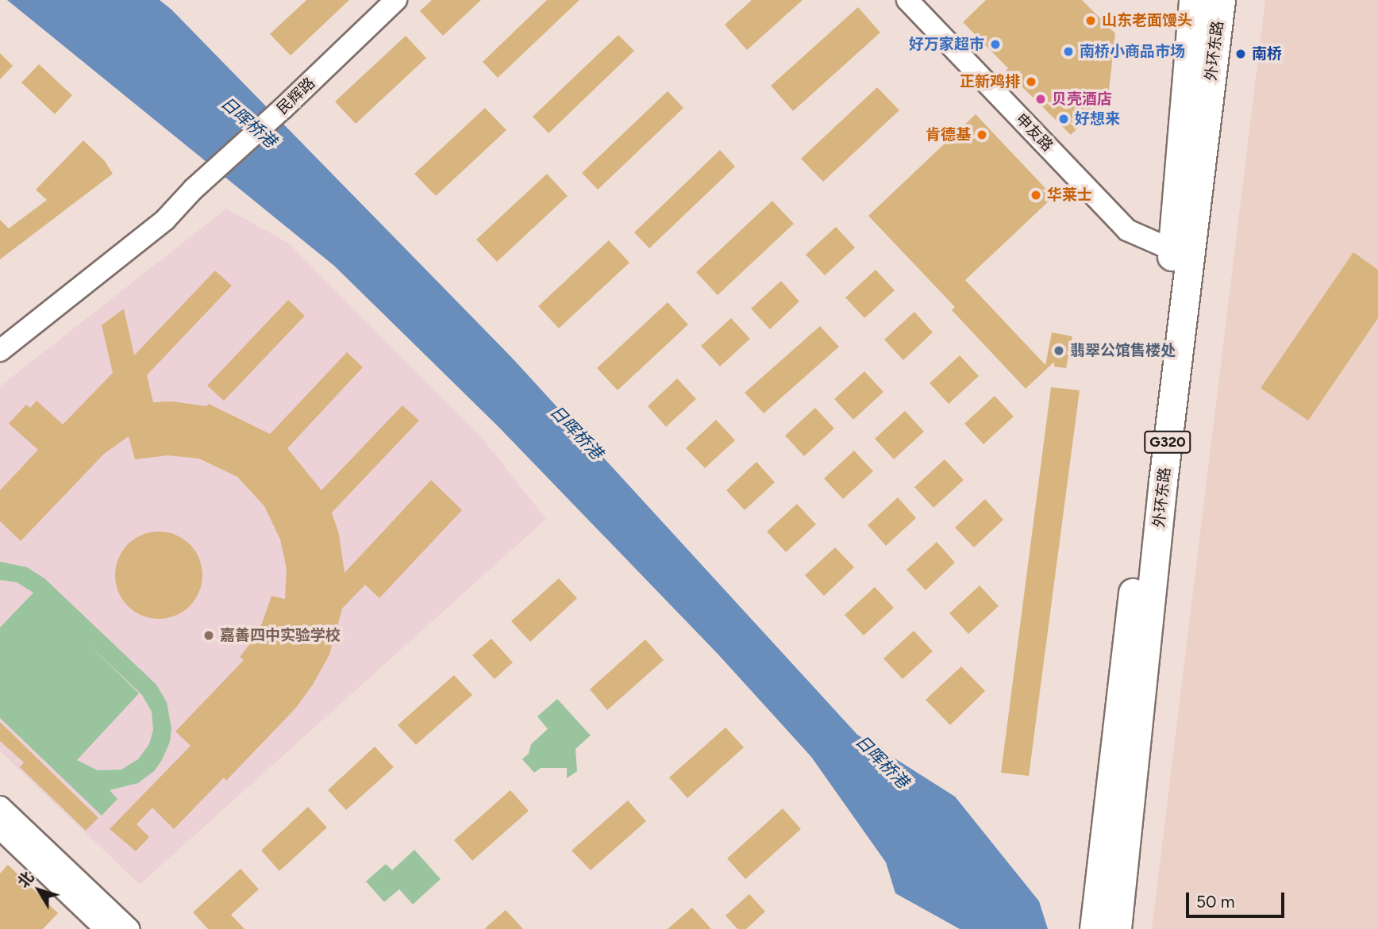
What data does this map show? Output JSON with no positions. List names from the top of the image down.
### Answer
{
  "streets": {
    "highway": ["外环东路", "G320"],
    "street": ["民辉路", "申友路"]
  },
  "crossings": [
    ["外环东路", "申友路"]
  ],
  "water": ["日晖桥港"],
  "places": [
    "山东老面馒头",
    "好万家超市",
    "南桥小商品市场",
    "南桥",
    "正新鸡排",
    "贝壳酒店",
    "好想来",
    "肯德基",
    "华莱士",
    "翡翠公馆售楼处",
    "嘉善四中实验学校"
  ],
  "scale_bar": "50 m",
  "north": "top left"
}
